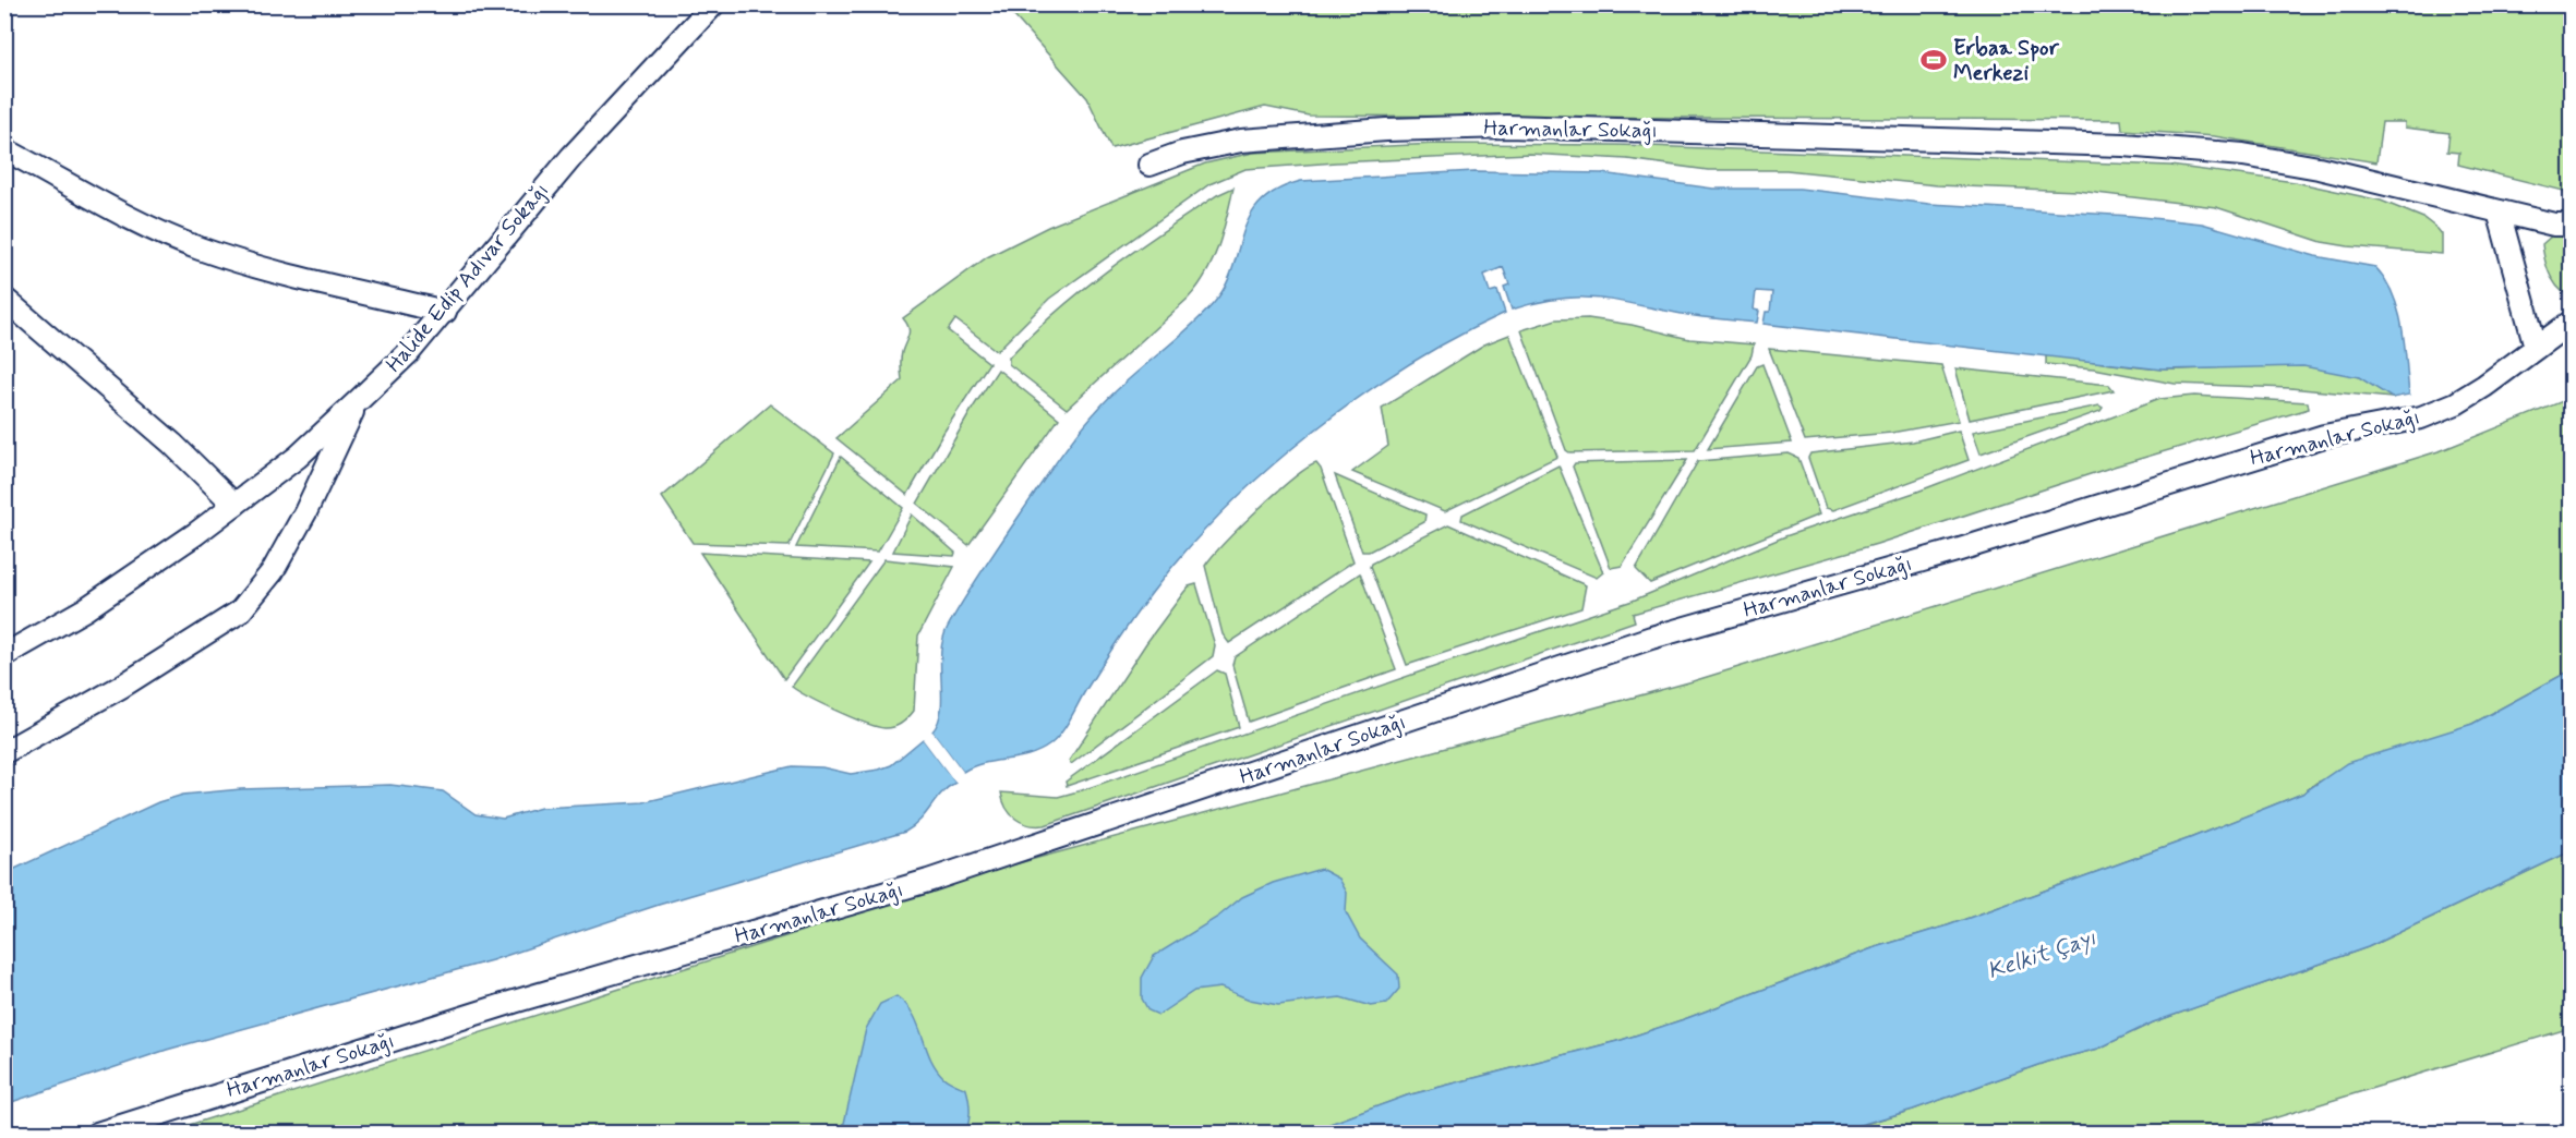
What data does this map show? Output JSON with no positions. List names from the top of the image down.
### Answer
{
  "streets": {
    "street": ["Harmanlar Sokağı", "Halide Edip Adıvar Sokağı"]
  },
  "water": ["Kelkit Çayı"],
  "places": {
    "sports": ["Erbaa Spor Merkezi"]
  }
}
